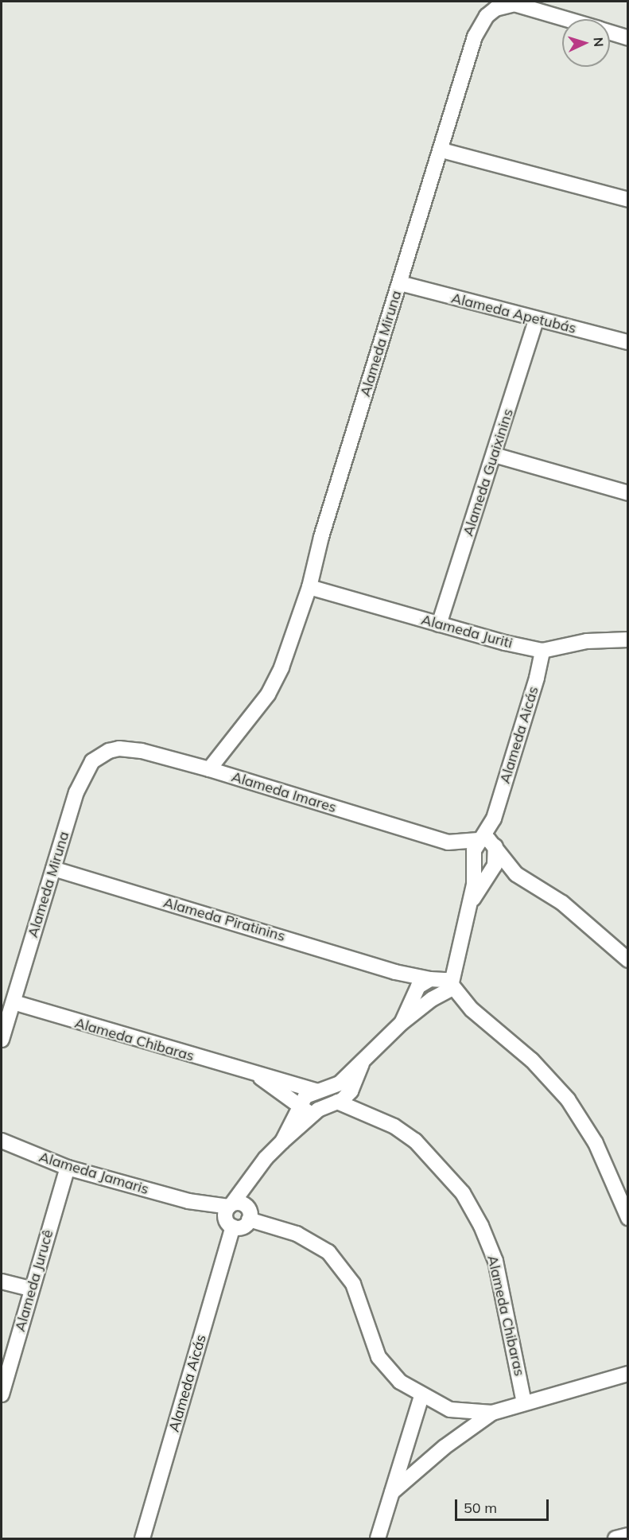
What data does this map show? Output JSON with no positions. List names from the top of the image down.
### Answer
{
  "streets": {
    "street": [
      "Alameda Apetubás",
      "Alameda Miruna",
      "Alameda Guaixinins",
      "Alameda Juriti",
      "Alameda Aicás",
      "Alameda Imares",
      "Alameda Piratinins",
      "Alameda Chibaras",
      "Alameda Jamaris",
      "Alameda Jurucê"
    ]
  },
  "crossings": [
    ["Alameda Apetubás", "Alameda Miruna"],
    ["Alameda Apetubás", "Alameda Guaixinins"],
    ["Alameda Miruna", "Alameda Juriti"],
    ["Alameda Miruna", "Alameda Imares"],
    ["Alameda Miruna", "Alameda Piratinins"],
    ["Alameda Miruna", "Alameda Chibaras"],
    ["Alameda Guaixinins", "Alameda Juriti"],
    ["Alameda Juriti", "Alameda Aicás"],
    ["Alameda Aicás", "Alameda Piratinins"],
    ["Alameda Aicás", "Alameda Chibaras"],
    ["Alameda Aicás", "Alameda Jamaris"],
    ["Alameda Jamaris", "Alameda Jurucê"]
  ],
  "scale_bar": "50 m",
  "north": "right"
}
